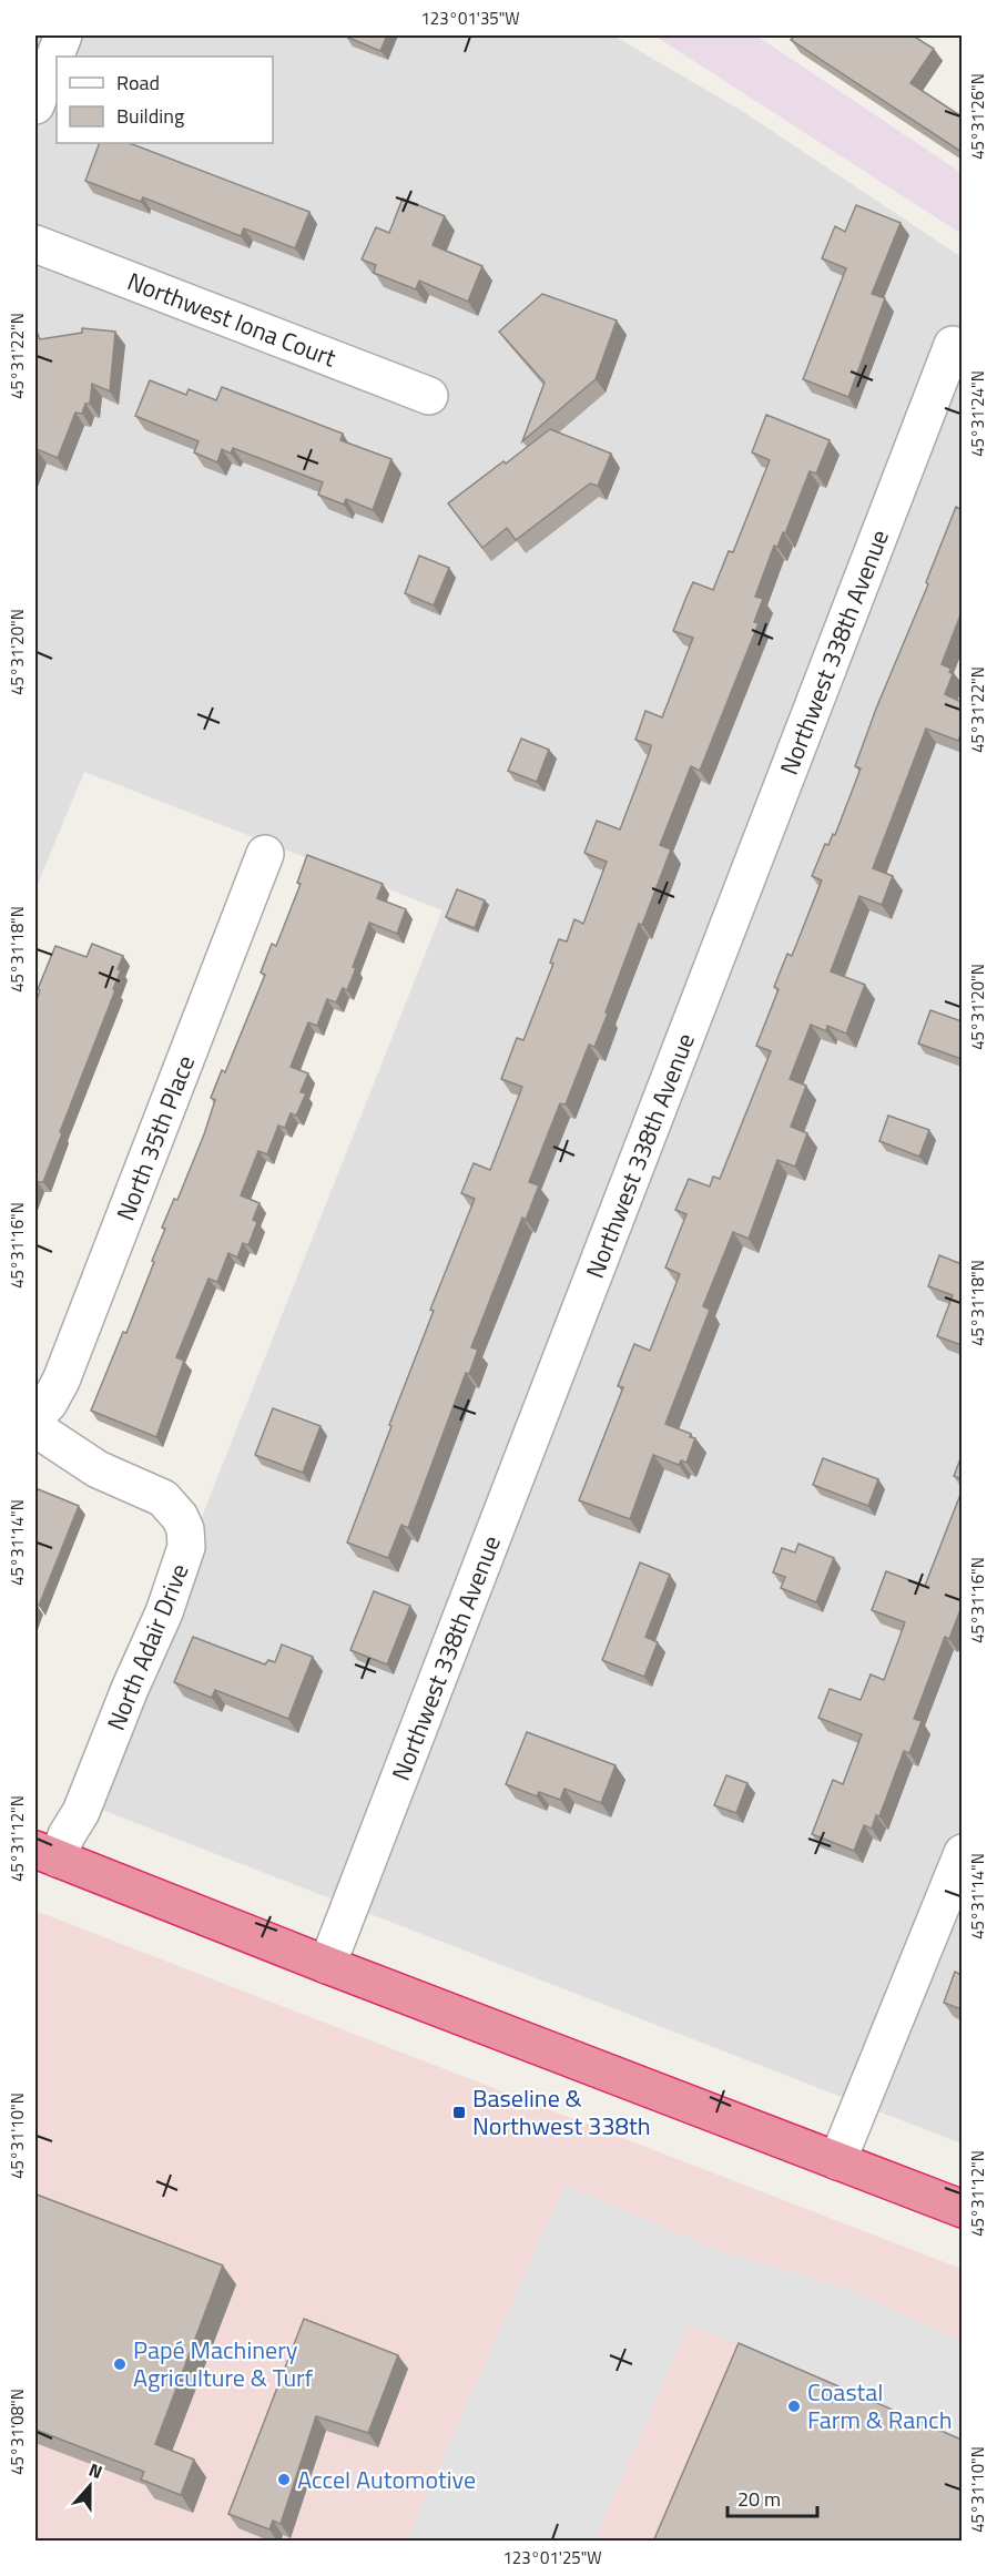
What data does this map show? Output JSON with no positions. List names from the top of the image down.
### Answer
{
  "streets": {
    "street": [
      "Northwest Iona Court",
      "Northwest 338th Avenue",
      "North 35th Place",
      "North Adair Drive"
    ]
  },
  "places": {
    "transit": ["Baseline & Northwest 338th"],
    "other": ["Papé Machinery Agriculture & Turf", "Coastal Farm & Ranch", "Accel Automotive"]
  },
  "legend": ["Road", "Building"],
  "scale_bar": "20 m",
  "north": "top",
  "coordinates": [
    "123°01'35\"W",
    "45°31'26\"N",
    "45°31'22\"N",
    "45°31'24\"N",
    "45°31'20\"N",
    "45°31'18\"N",
    "45°31'16\"N",
    "45°31'14\"N",
    "45°31'12\"N",
    "45°31'10\"N",
    "45°31'08\"N",
    "123°01'25\"W"
  ]
}
